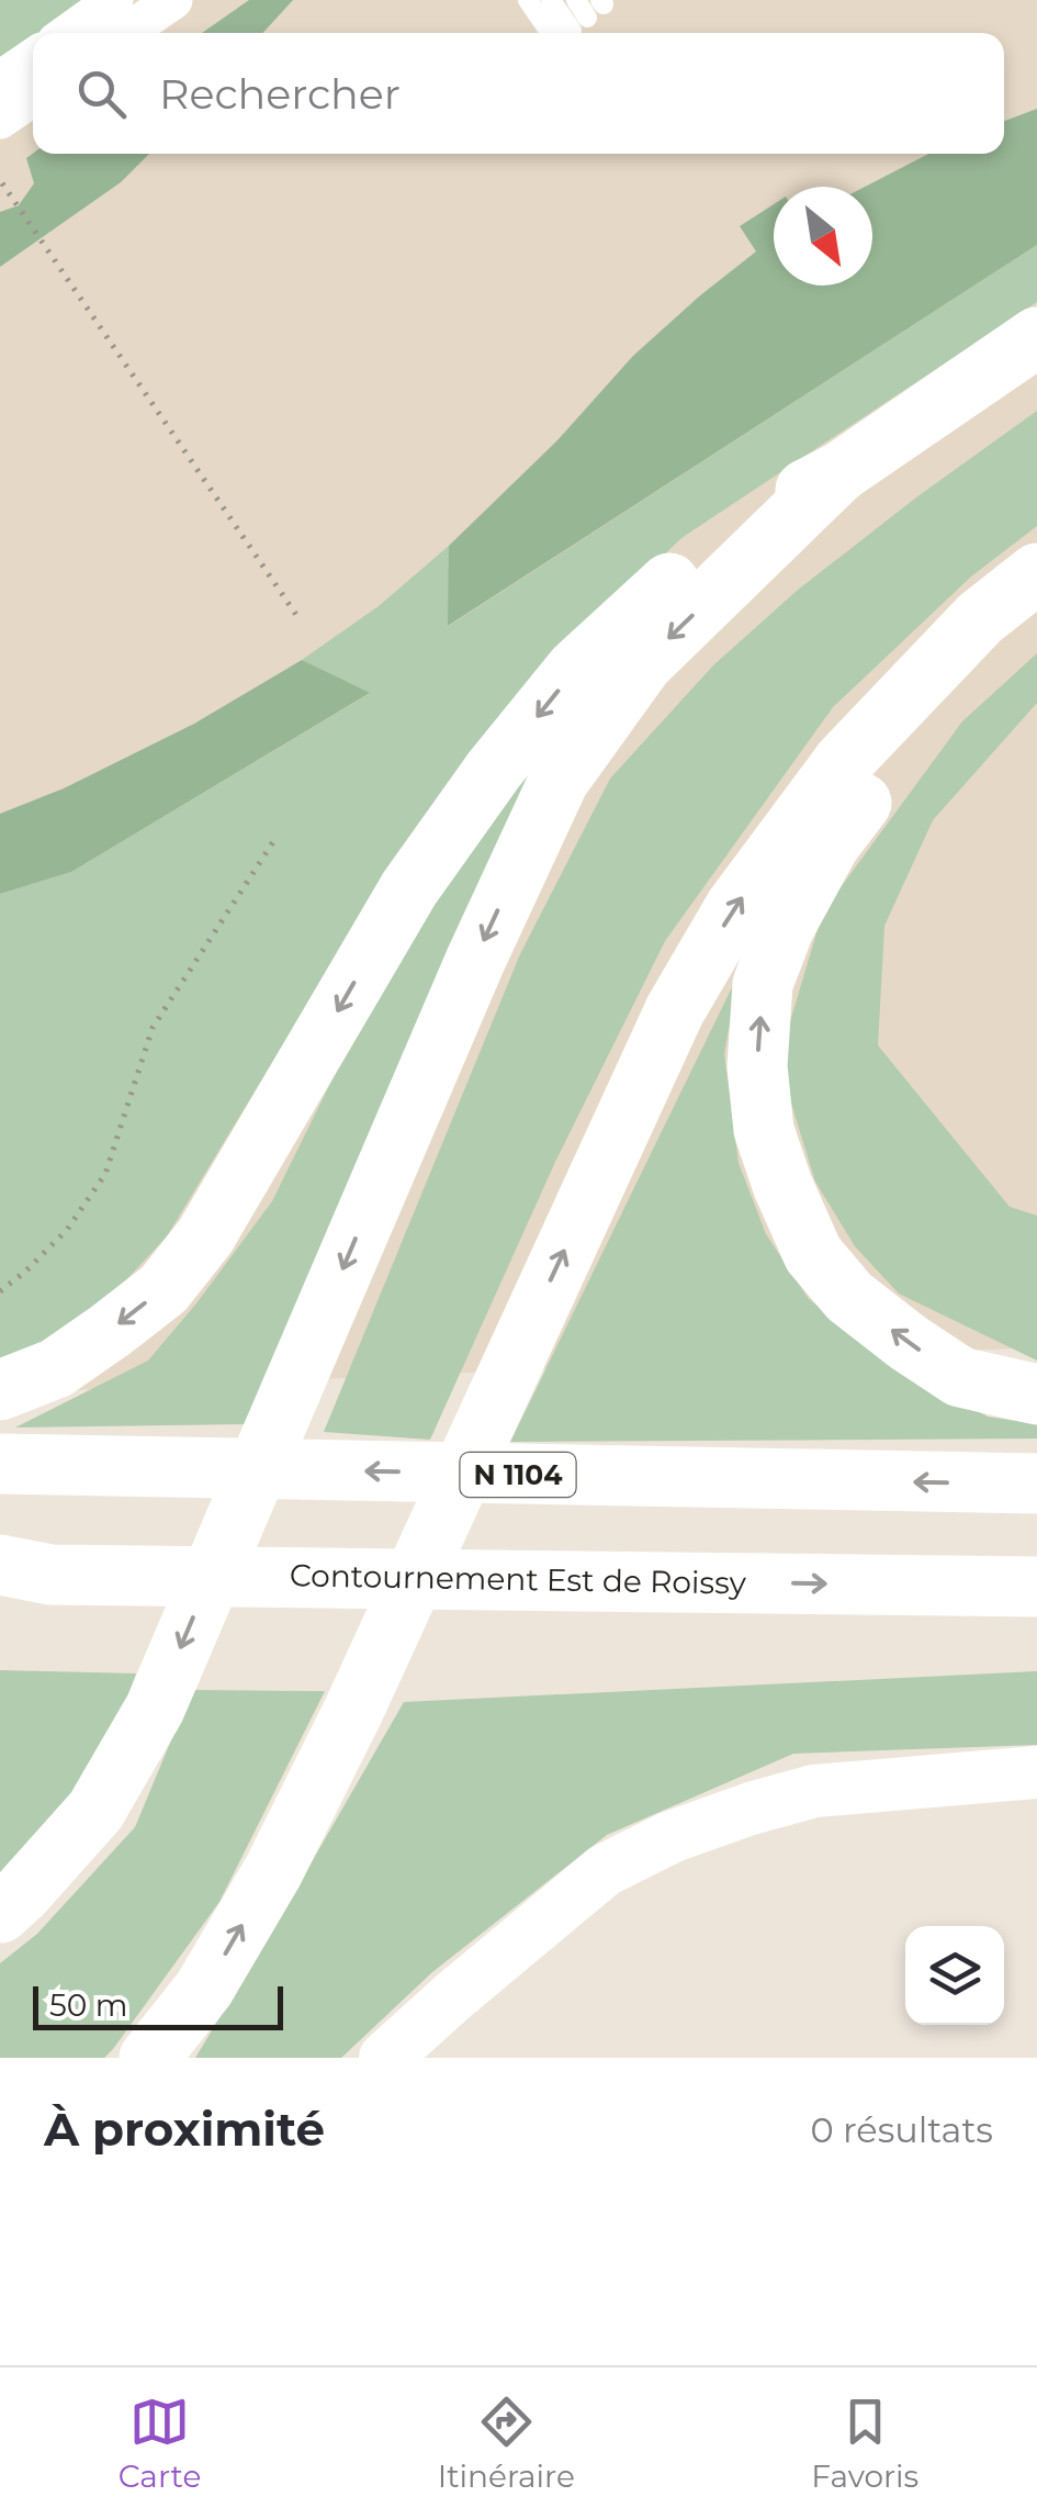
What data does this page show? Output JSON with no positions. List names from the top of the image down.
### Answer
{
  "streets": {
    "highway": ["N 1104", "Contournement Est de Roissy"]
  },
  "scale_bar": "50 m",
  "north": "bottom right",
  "page": {
    "search": "Rechercher",
    "scale": "50 m",
    "heading": ["À proximité", "0 résultats"],
    "nav": ["Carte", "Itinéraire", "Favoris"]
  }
}
